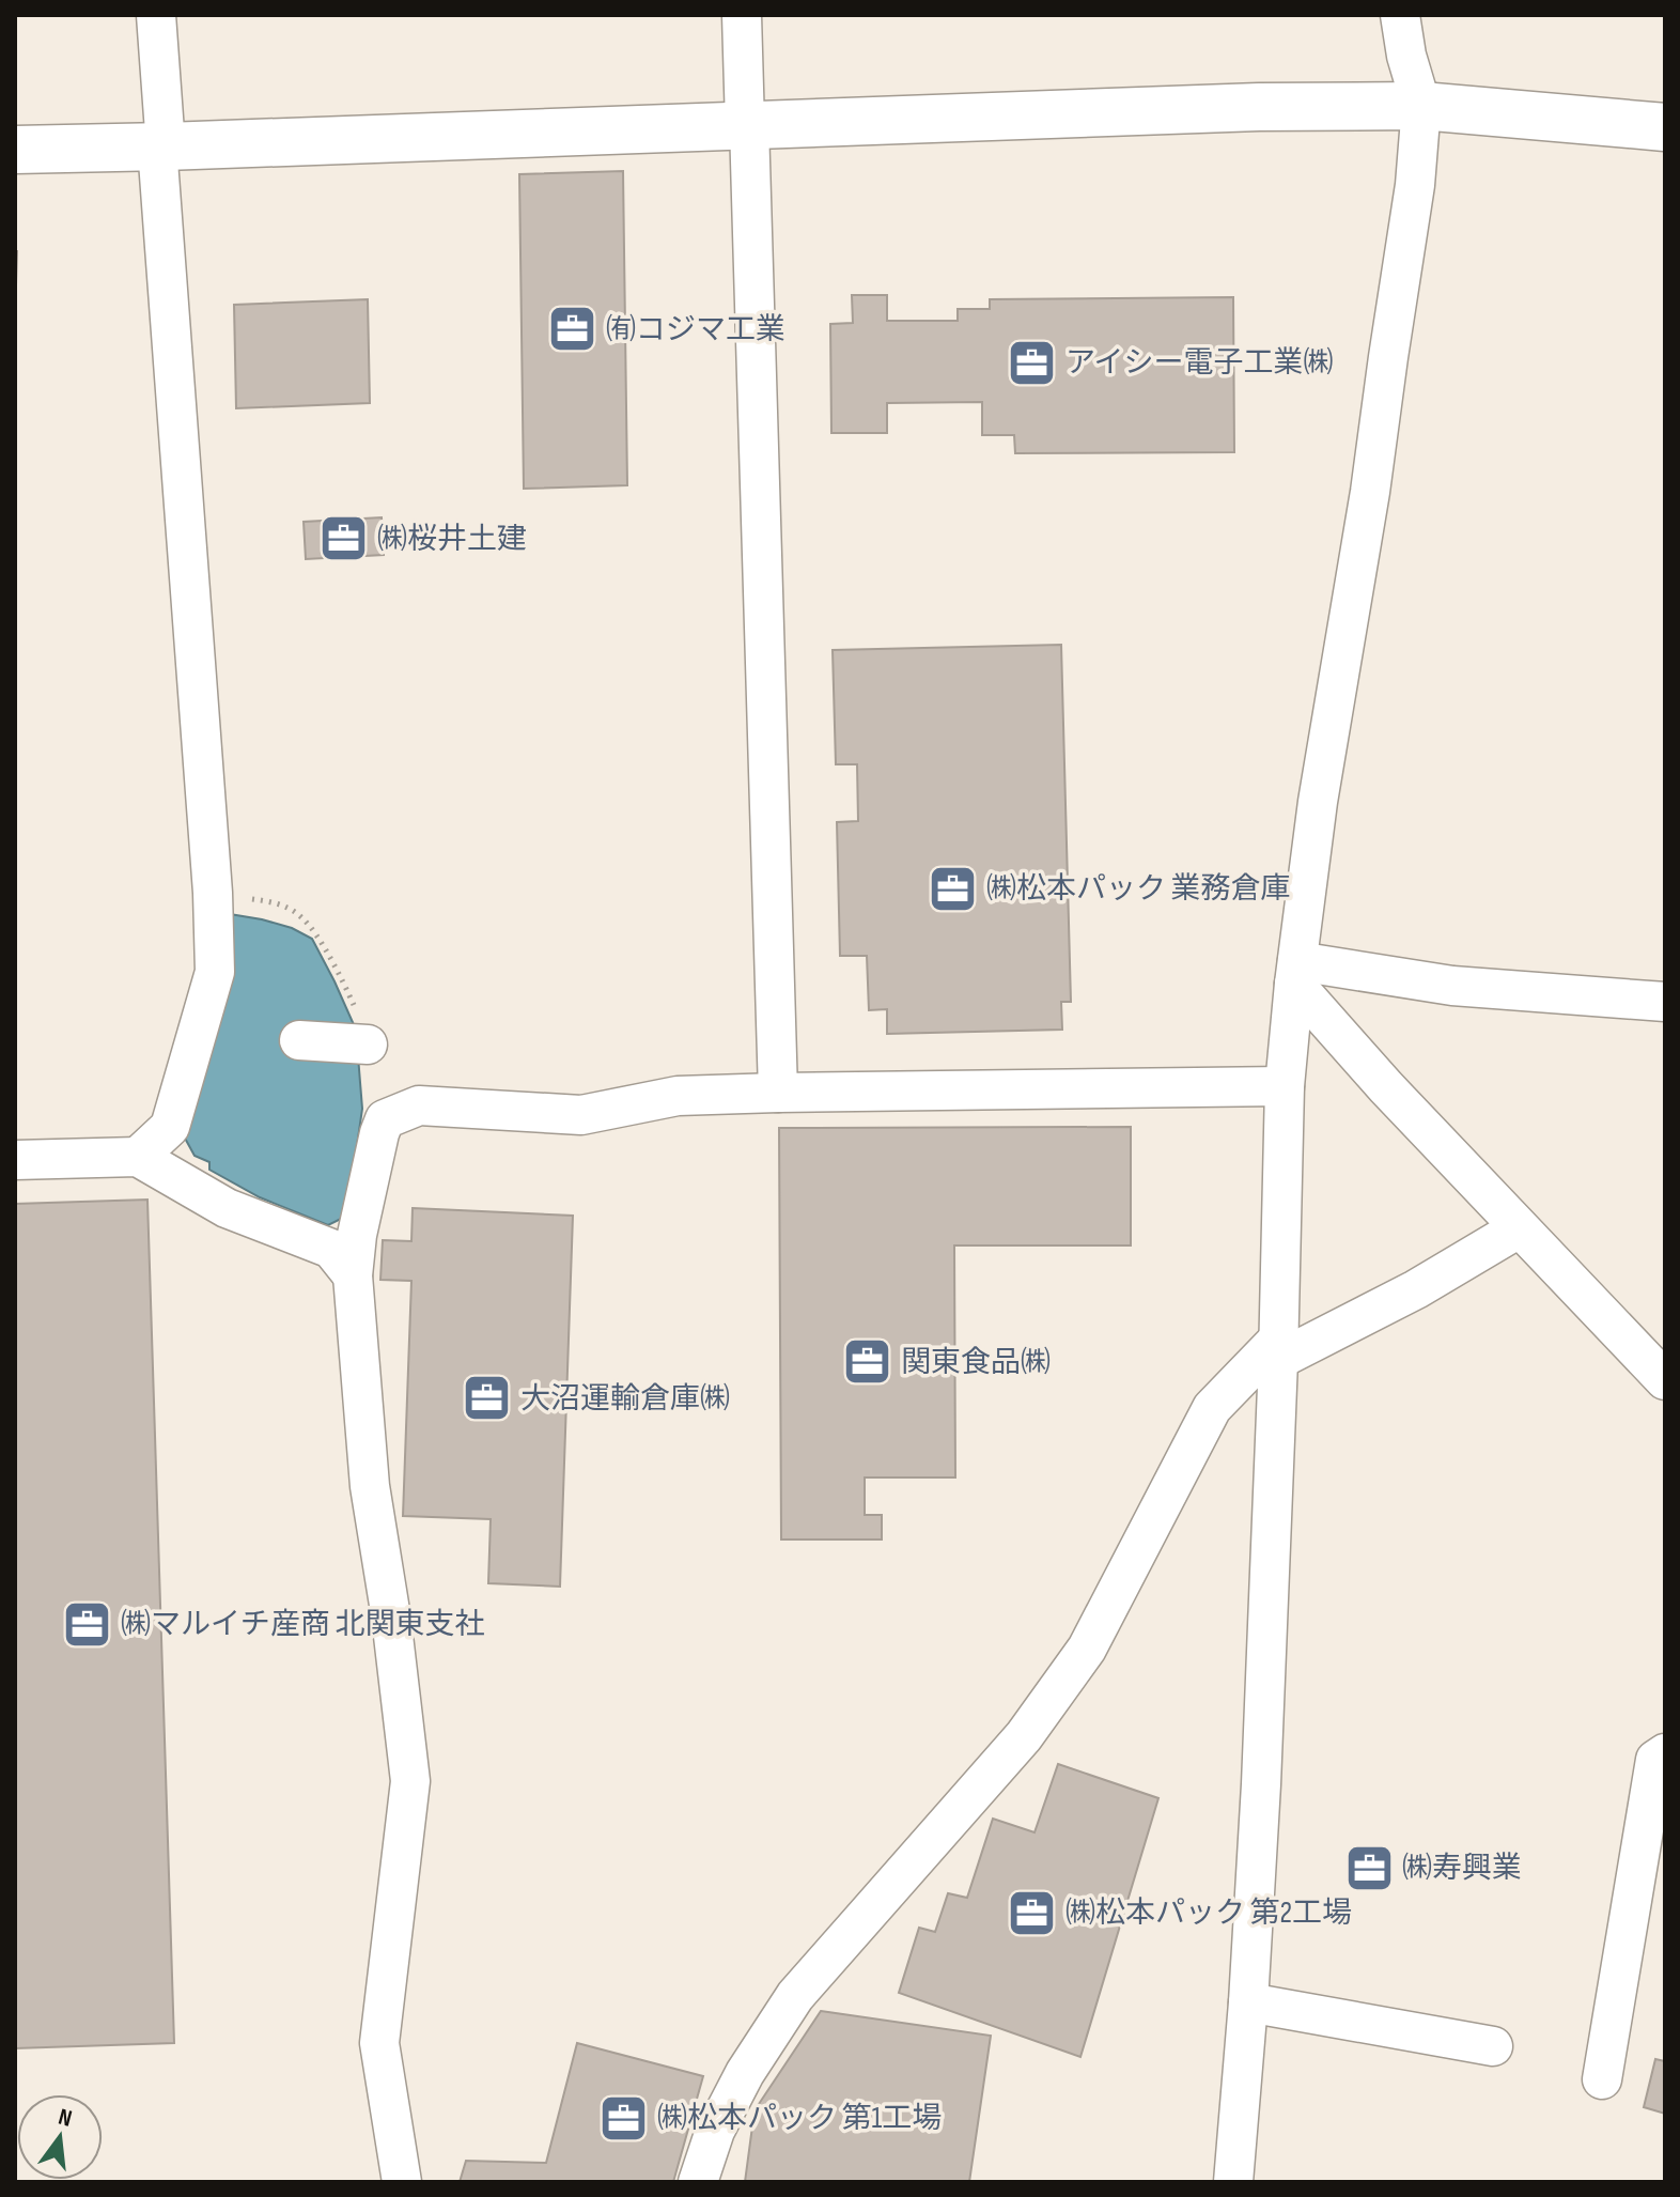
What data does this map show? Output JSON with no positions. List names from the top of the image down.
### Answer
{
  "places": {
    "office": [
      "㈲コジマ工業",
      "アイシー電子工業㈱",
      "㈱桜井土建",
      "㈱松本パック 業務倉庫",
      "関東食品㈱",
      "大沼運輸倉庫㈱",
      "㈱マルイチ産商 北関東支社",
      "㈱寿興業",
      "㈱松本パック 第2工場",
      "㈱松本パック 第1工場"
    ]
  },
  "north": "top"
}
